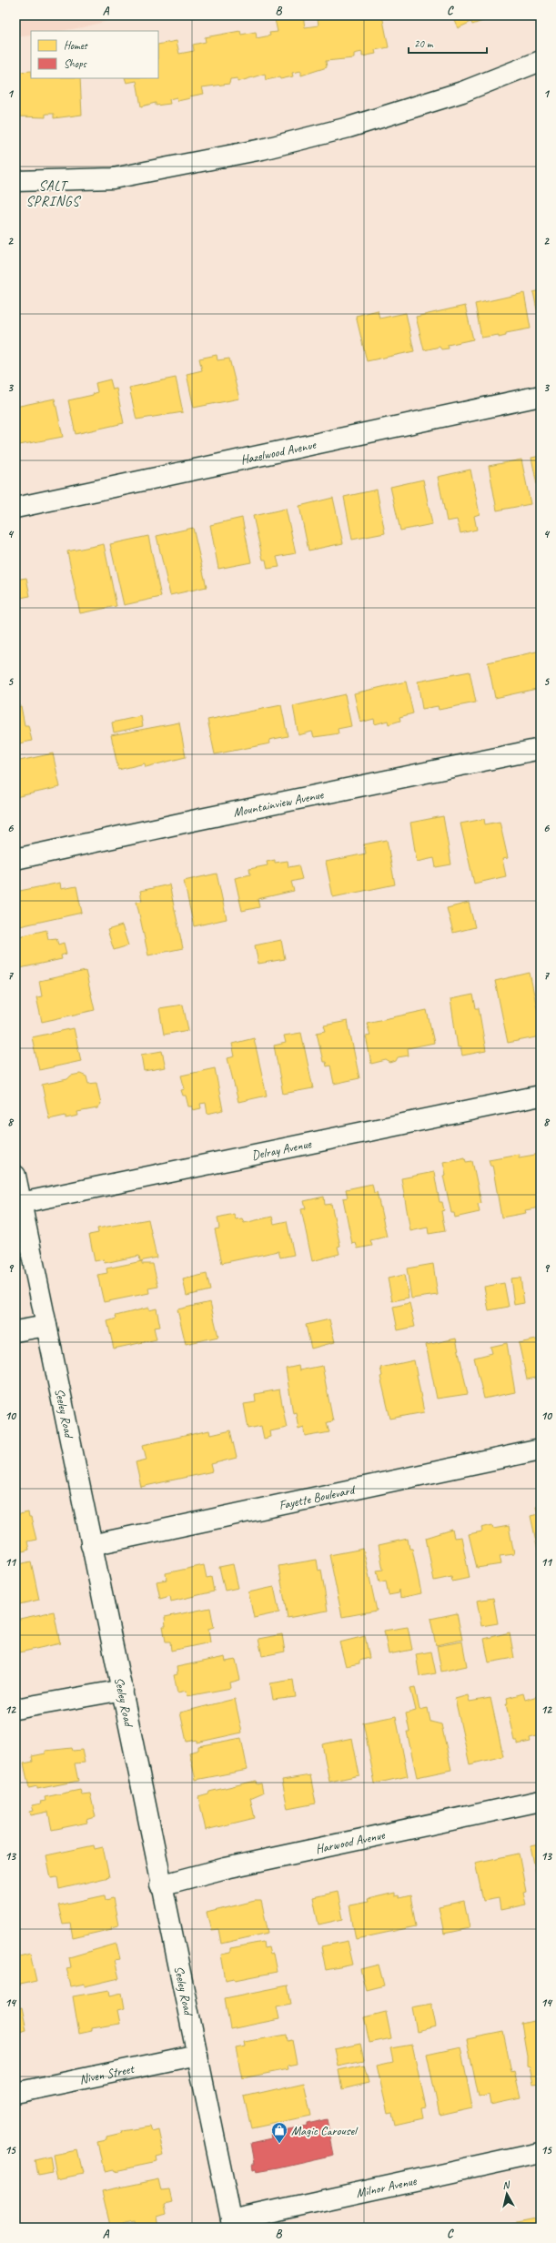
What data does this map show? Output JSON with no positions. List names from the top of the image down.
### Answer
{
  "streets": {
    "street": [
      "Hazelwood Avenue",
      "Mountainview Avenue",
      "Delray Avenue",
      "Seeley Road",
      "Fayette Boulevard",
      "Harwood Avenue",
      "Niven Street",
      "Milnor Avenue"
    ]
  },
  "crossings": [
    ["Delray Avenue", "Seeley Road"],
    ["Seeley Road", "Fayette Boulevard"],
    ["Seeley Road", "Harwood Avenue"],
    ["Seeley Road", "Niven Street"],
    ["Seeley Road", "Milnor Avenue"]
  ],
  "districts": ["SALT SPRINGS"],
  "places": {
    "shop": ["Magic Carousel"]
  },
  "legend": ["Homes", "Shops"],
  "scale_bar": "20 m",
  "north": "top",
  "grid": {
    "columns": ["A", "B", "C"],
    "rows": [
      "1",
      "2",
      "3",
      "4",
      "5",
      "6",
      "7",
      "8",
      "9",
      "10",
      "11",
      "12",
      "13",
      "14",
      "15"
    ]
  }
}
